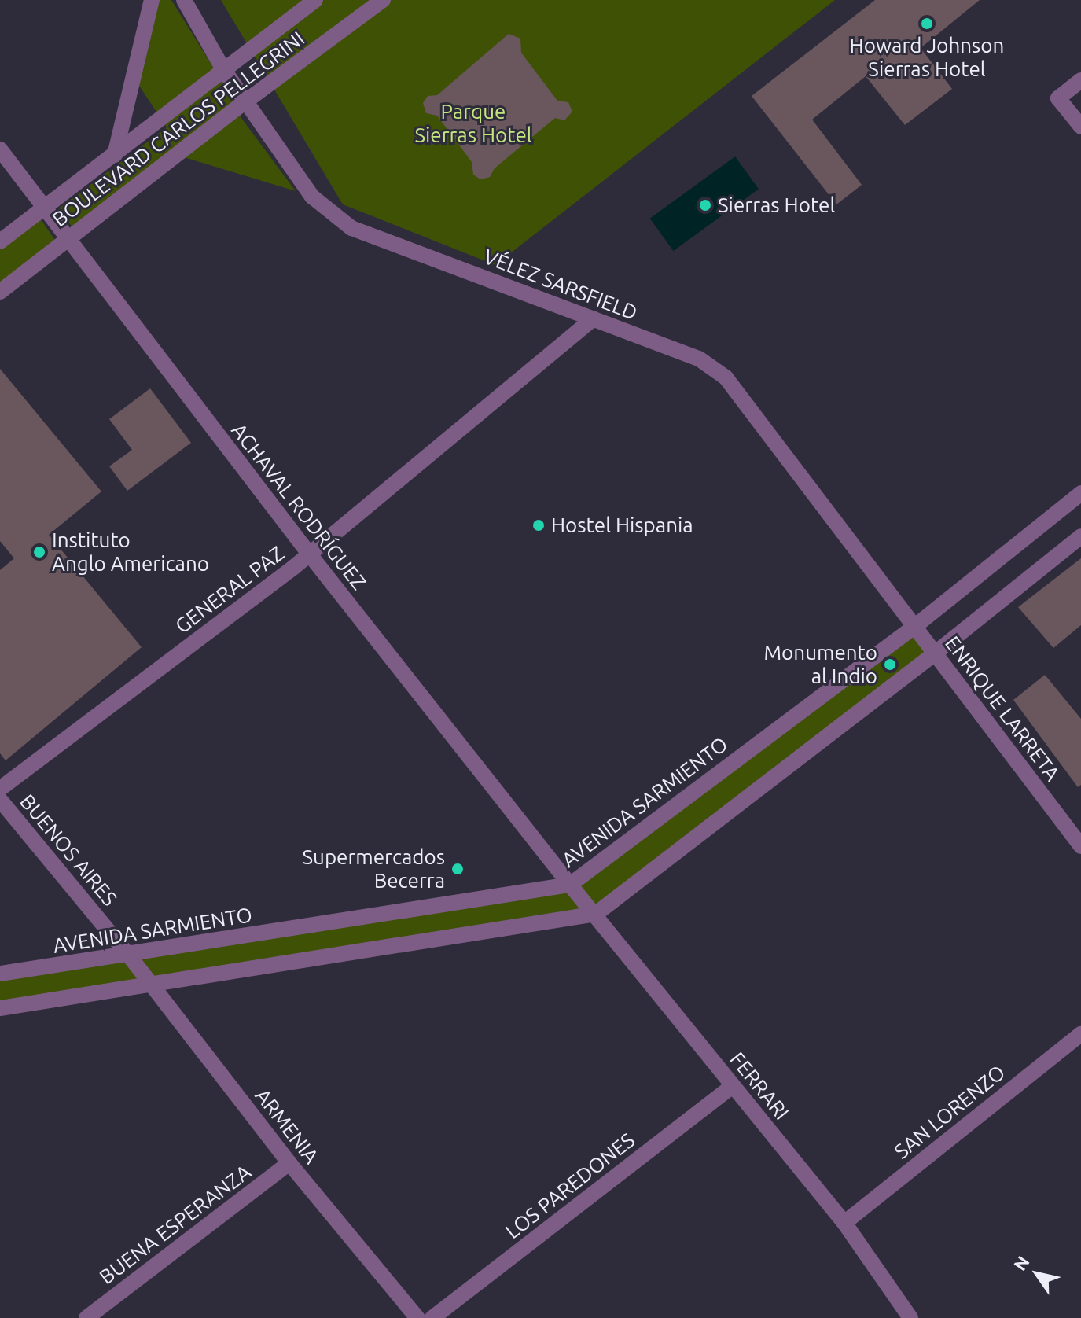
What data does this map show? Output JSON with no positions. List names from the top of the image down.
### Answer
{
  "streets": {
    "street": [
      "BOULEVARD CARLOS PELLEGRINI",
      "VÉLEZ SARSFIELD",
      "ACHAVAL RODRÍGUEZ",
      "GENERAL PAZ",
      "ENRIQUE LARRETA",
      "AVENIDA SARMIENTO",
      "BUENOS AIRES",
      "FERRARI",
      "SAN LORENZO",
      "ARMENIA",
      "LOS PAREDONES",
      "BUENA ESPERANZA"
    ]
  },
  "crossings": [
    ["BOULEVARD CARLOS PELLEGRINI", "VÉLEZ SARSFIELD"],
    ["BOULEVARD CARLOS PELLEGRINI", "ACHAVAL RODRÍGUEZ"],
    ["VÉLEZ SARSFIELD", "GENERAL PAZ"],
    ["VÉLEZ SARSFIELD", "ENRIQUE LARRETA"],
    ["VÉLEZ SARSFIELD", "AVENIDA SARMIENTO"],
    ["ACHAVAL RODRÍGUEZ", "GENERAL PAZ"],
    ["ACHAVAL RODRÍGUEZ", "AVENIDA SARMIENTO"],
    ["ACHAVAL RODRÍGUEZ", "FERRARI"],
    ["ENRIQUE LARRETA", "AVENIDA SARMIENTO"],
    ["AVENIDA SARMIENTO", "BUENOS AIRES"],
    ["AVENIDA SARMIENTO", "FERRARI"],
    ["AVENIDA SARMIENTO", "ARMENIA"],
    ["BUENOS AIRES", "ARMENIA"],
    ["FERRARI", "SAN LORENZO"],
    ["FERRARI", "LOS PAREDONES"],
    ["ARMENIA", "BUENA ESPERANZA"]
  ],
  "parks": ["Parque Sierras Hotel"],
  "places": [
    "Howard Johnson Sierras Hotel",
    "Sierras Hotel",
    "Hostel Hispania",
    "Instituto Anglo Americano",
    "Monumento al Indio",
    "Supermercados Becerra"
  ],
  "north": "top left"
}
